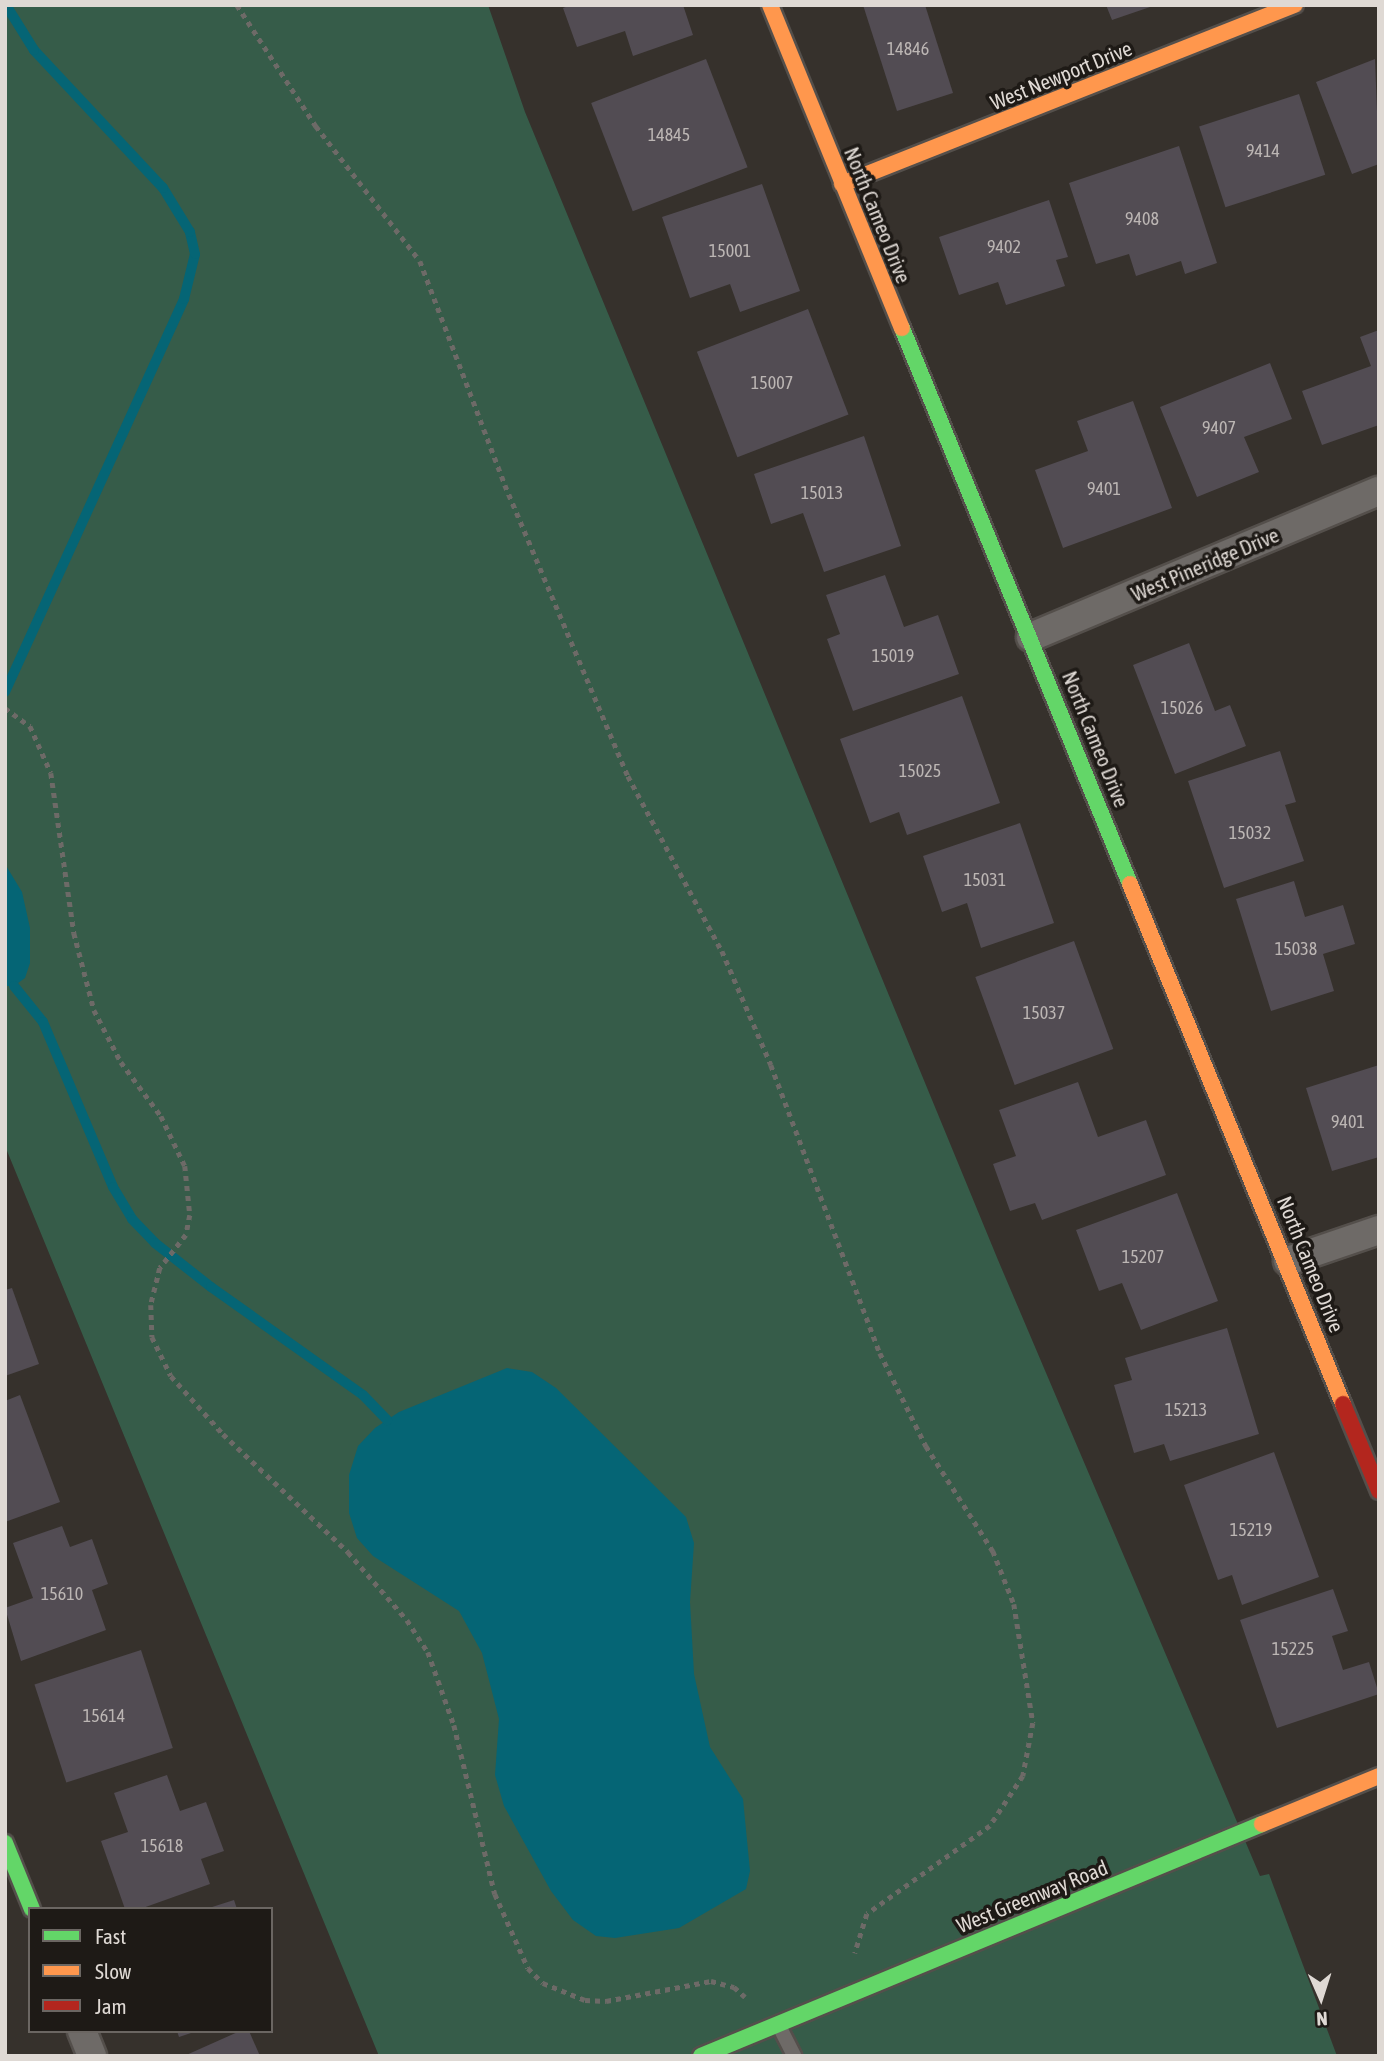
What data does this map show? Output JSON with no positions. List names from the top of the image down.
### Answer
{
  "streets": {
    "street": [
      "West Newport Drive",
      "North Cameo Drive",
      "West Pineridge Drive",
      "West Greenway Road"
    ]
  },
  "crossings": [
    ["West Newport Drive", "North Cameo Drive"],
    ["North Cameo Drive", "West Pineridge Drive"]
  ],
  "house_numbers": [
    "14846",
    "14845",
    "9414",
    "9408",
    "9402",
    "15001",
    "15007",
    "9407",
    "9401",
    "15013",
    "15019",
    "15026",
    "15025",
    "15032",
    "15031",
    "15038",
    "15037",
    "9401",
    "15207",
    "15213",
    "15219",
    "15610",
    "15225",
    "15614",
    "15618"
  ],
  "legend": ["Fast", "Slow", "Jam"],
  "north": "bottom"
}
